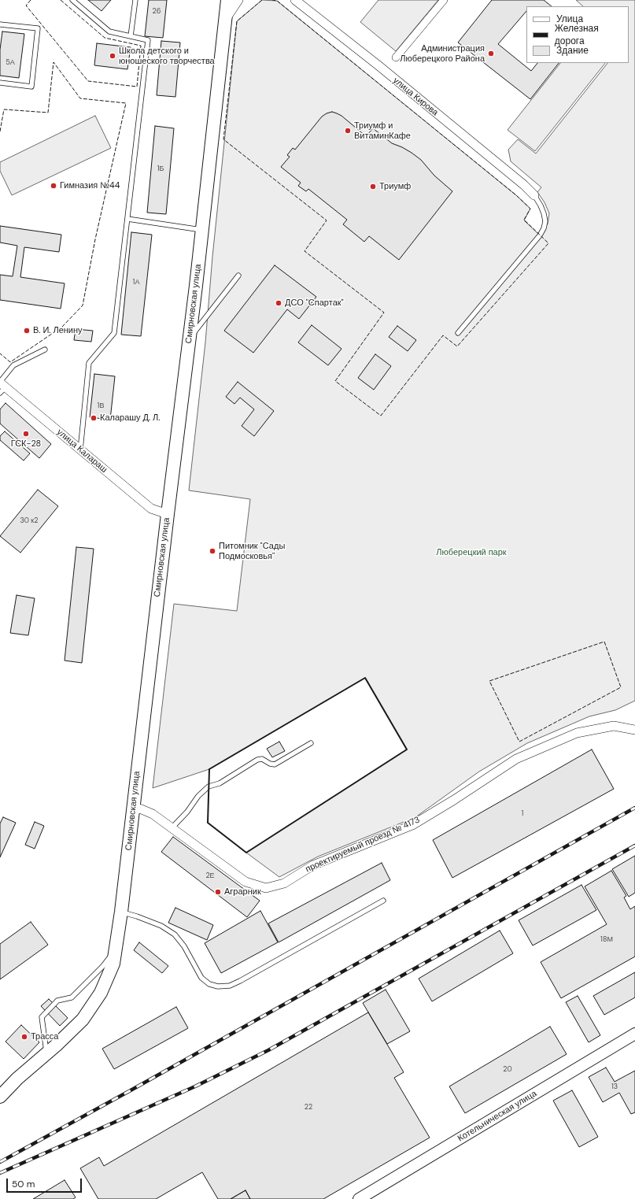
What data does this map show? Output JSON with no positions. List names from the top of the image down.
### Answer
{
  "streets": {
    "main road": ["Смирновская улица"],
    "street": [
      "улица Кирова",
      "улица Калараш",
      "проектируемый проезд № 4173",
      "Котельническая улица"
    ]
  },
  "crossings": [
    ["Смирновская улица", "улица Калараш"],
    ["Смирновская улица", "проектируемый проезд № 4173"]
  ],
  "parks": ["Люберецкий парк"],
  "places": [
    "Администрация Люберецкого Района",
    "Школа детского и юношеского творчества",
    "Триумф и ВитаминКафе",
    "Гимназия №44",
    "Триумф",
    "ДСО \"Спартак\"",
    "В. И. Ленину",
    "Каларашу Д. Л.",
    "ГСК-28",
    "Питомник \"Сады Подмосковья\"",
    "Аграрник",
    "Трасса"
  ],
  "house_numbers": [
    "26",
    "5А",
    "1Б",
    "1А",
    "1В",
    "30 к2",
    "1",
    "2Е",
    "18М",
    "20",
    "13",
    "22"
  ],
  "legend": ["Улица", "Железная дорога", "Здание"],
  "scale_bar": "50 m"
}
